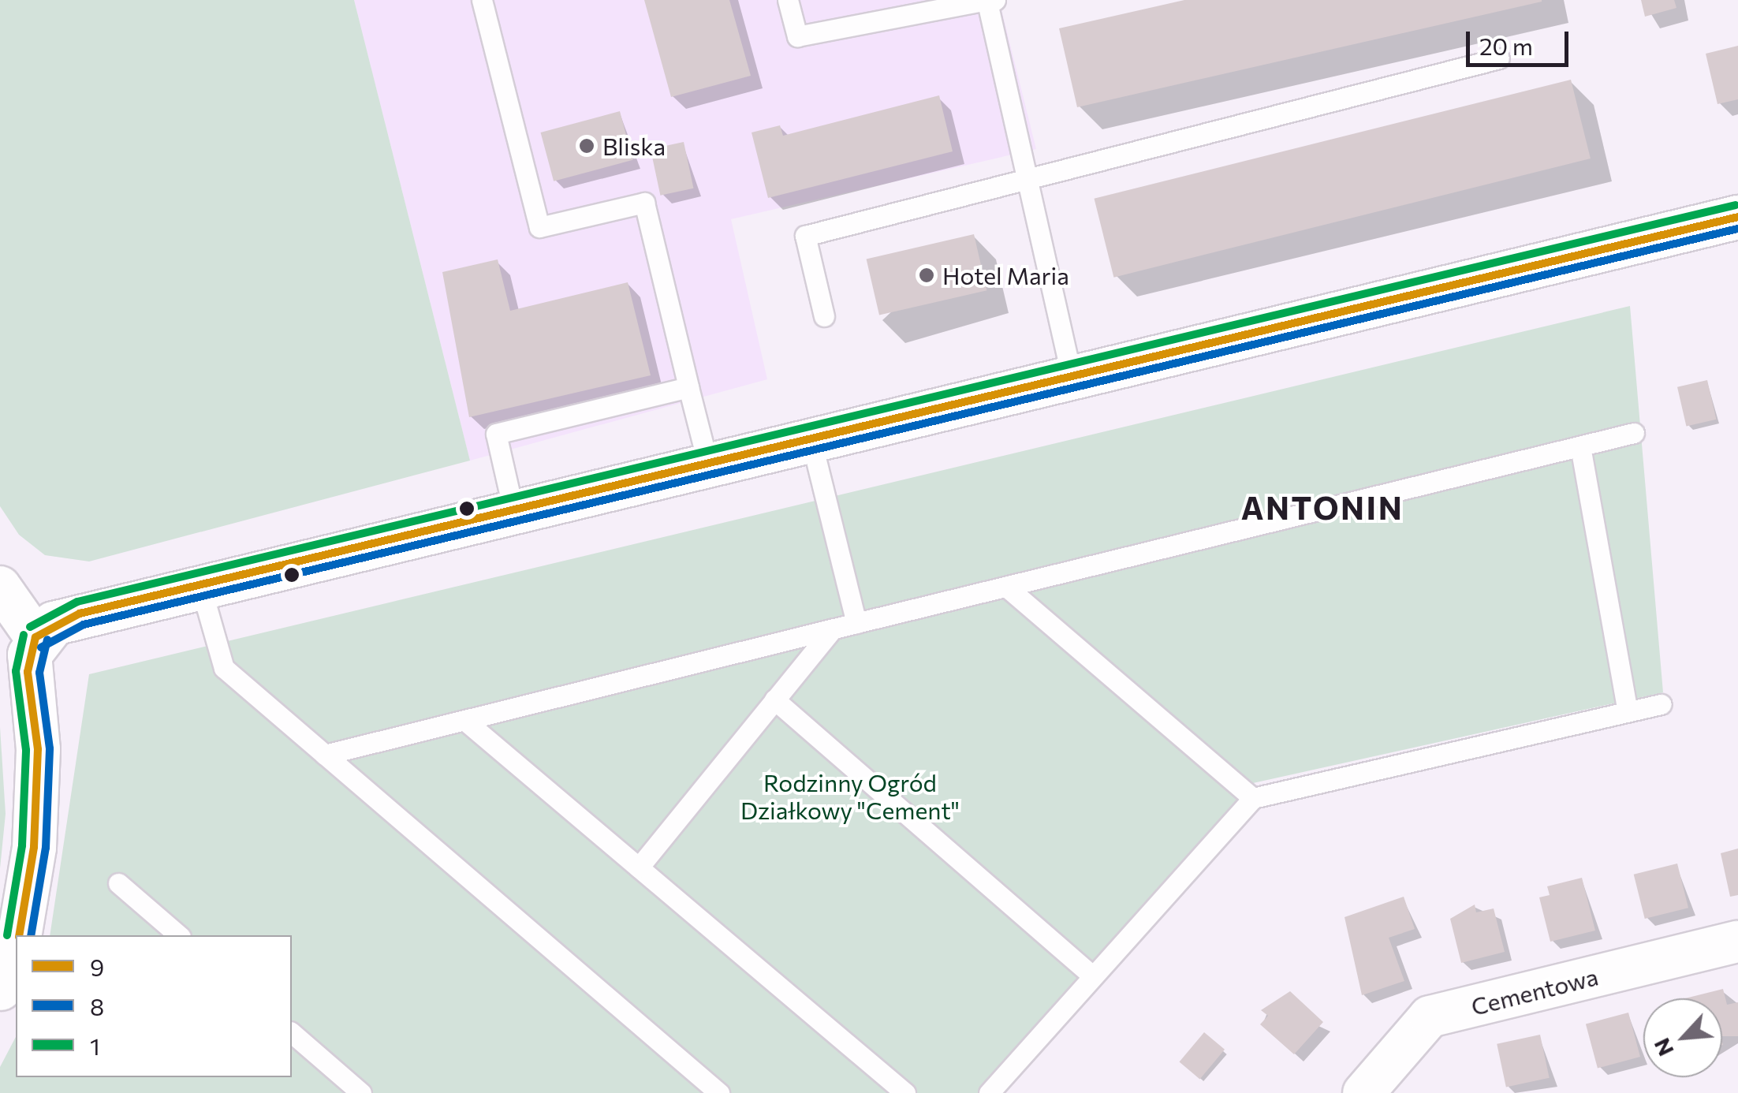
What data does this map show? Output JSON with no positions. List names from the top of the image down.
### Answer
{
  "streets": {
    "street": ["Cementowa"]
  },
  "districts": ["ANTONIN"],
  "parks": ["Rodzinny Ogród Działkowy \"Cement\""],
  "places": ["Bliska", "Hotel Maria"],
  "lines": ["transit line 1", "transit line 9", "transit line 8"],
  "legend": ["9", "8", "1"],
  "scale_bar": "20 m",
  "north": "bottom left"
}
